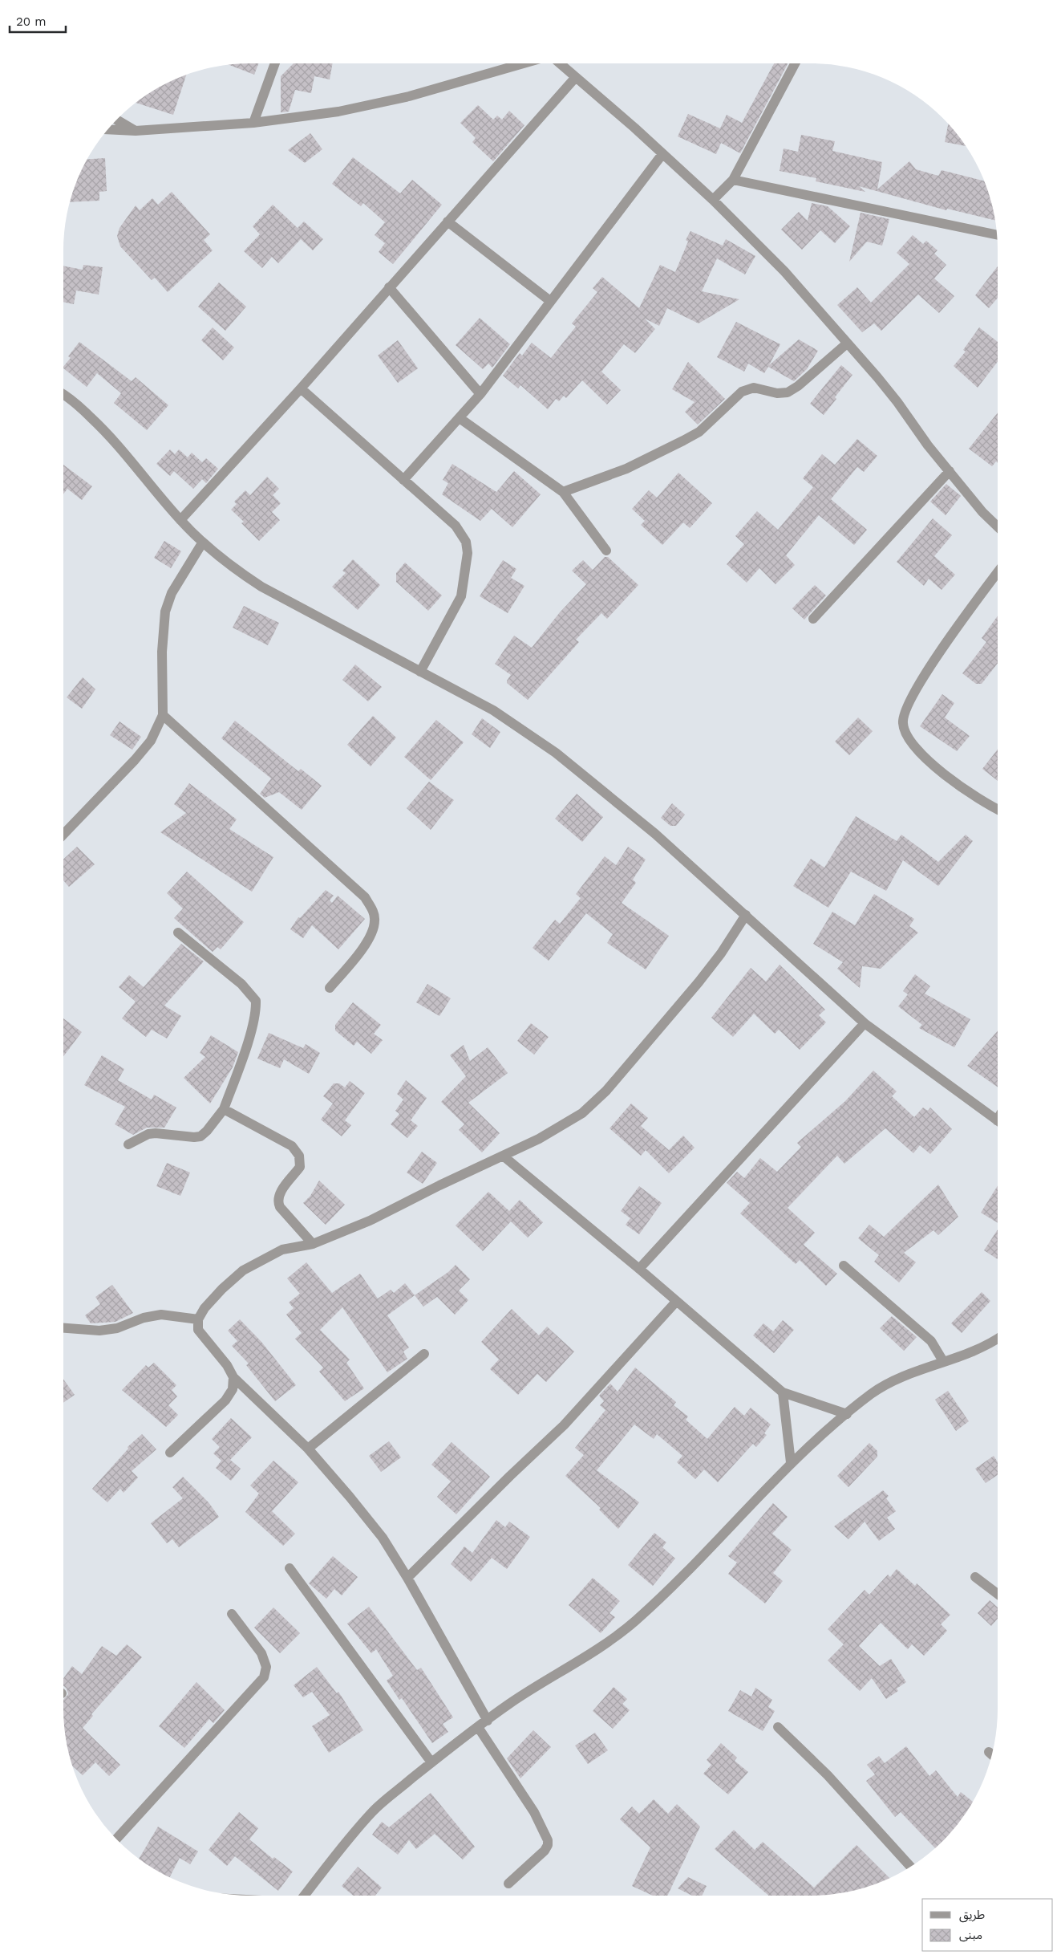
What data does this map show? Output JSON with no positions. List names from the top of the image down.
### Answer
{
  "legend": ["طريق", "مبنى"],
  "scale_bar": "20 m"
}
